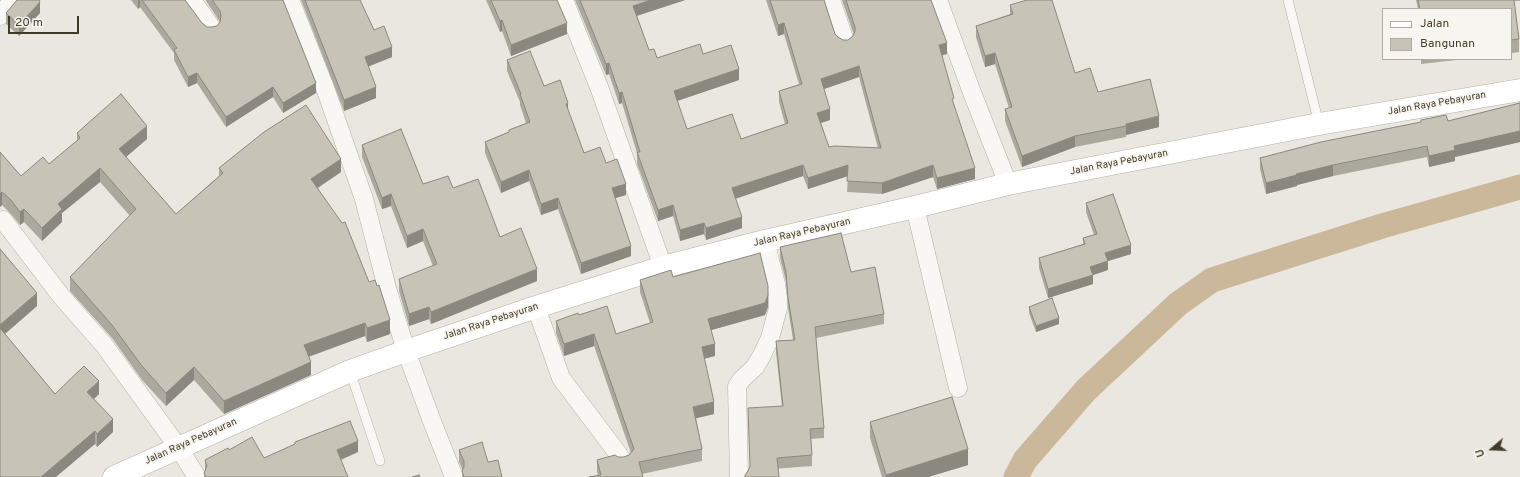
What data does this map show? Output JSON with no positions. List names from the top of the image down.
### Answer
{
  "streets": {
    "main road": ["Jalan Raya Pebayuran"]
  },
  "legend": ["Jalan", "Bangunan"],
  "scale_bar": "20 m",
  "north": "left"
}
